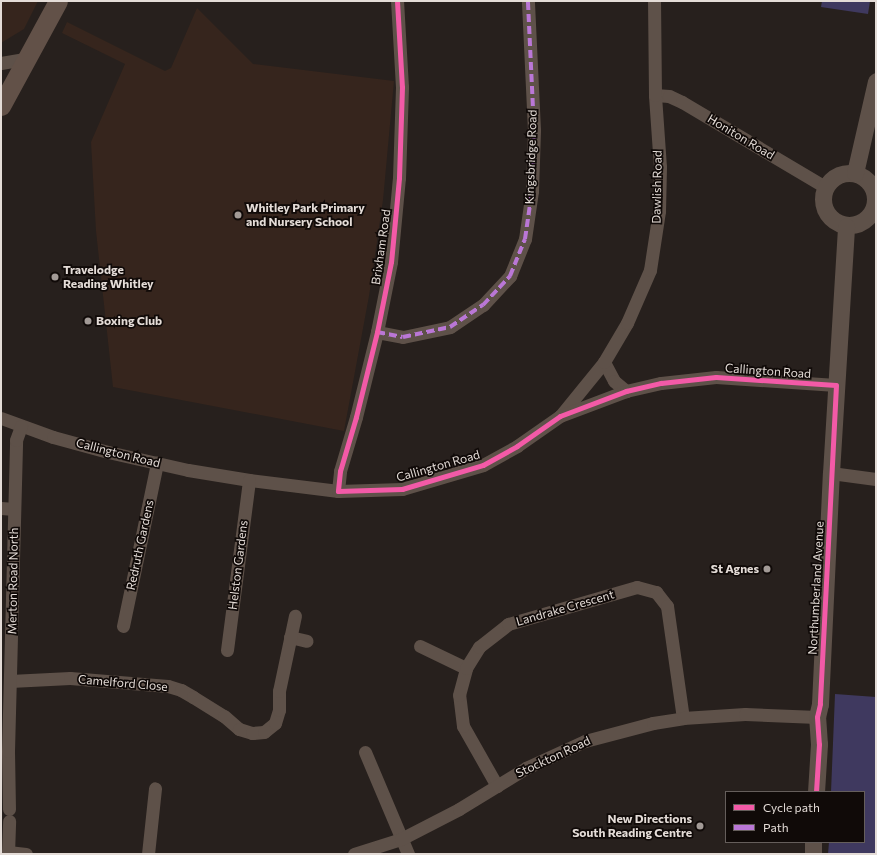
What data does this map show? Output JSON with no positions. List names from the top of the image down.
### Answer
{
  "streets": {
    "street": [
      "Honiton Road",
      "Kingsbridge Road",
      "Dawlish Road",
      "Brixham Road",
      "Callington Road",
      "Redruth Gardens",
      "Helston Gardens",
      "Merton Road North",
      "Northumberland Avenue",
      "Landrake Crescent",
      "Camelford Close",
      "Stockton Road"
    ]
  },
  "crossings": [
    ["Honiton Road", "Dawlish Road"],
    ["Honiton Road", "Northumberland Avenue"],
    ["Kingsbridge Road", "Brixham Road"],
    ["Dawlish Road", "Callington Road"],
    ["Brixham Road", "Callington Road"],
    ["Callington Road", "Redruth Gardens"],
    ["Callington Road", "Helston Gardens"],
    ["Callington Road", "Merton Road North"],
    ["Callington Road", "Northumberland Avenue"],
    ["Merton Road North", "Camelford Close"],
    ["Northumberland Avenue", "Stockton Road"],
    ["Landrake Crescent", "Stockton Road"]
  ],
  "places": [
    "Whitley Park Primary and Nursery School",
    "Travelodge Reading Whitley",
    "Boxing Club",
    "St Agnes",
    "New Directions South Reading Centre"
  ],
  "legend": ["Cycle path", "Path"]
}
